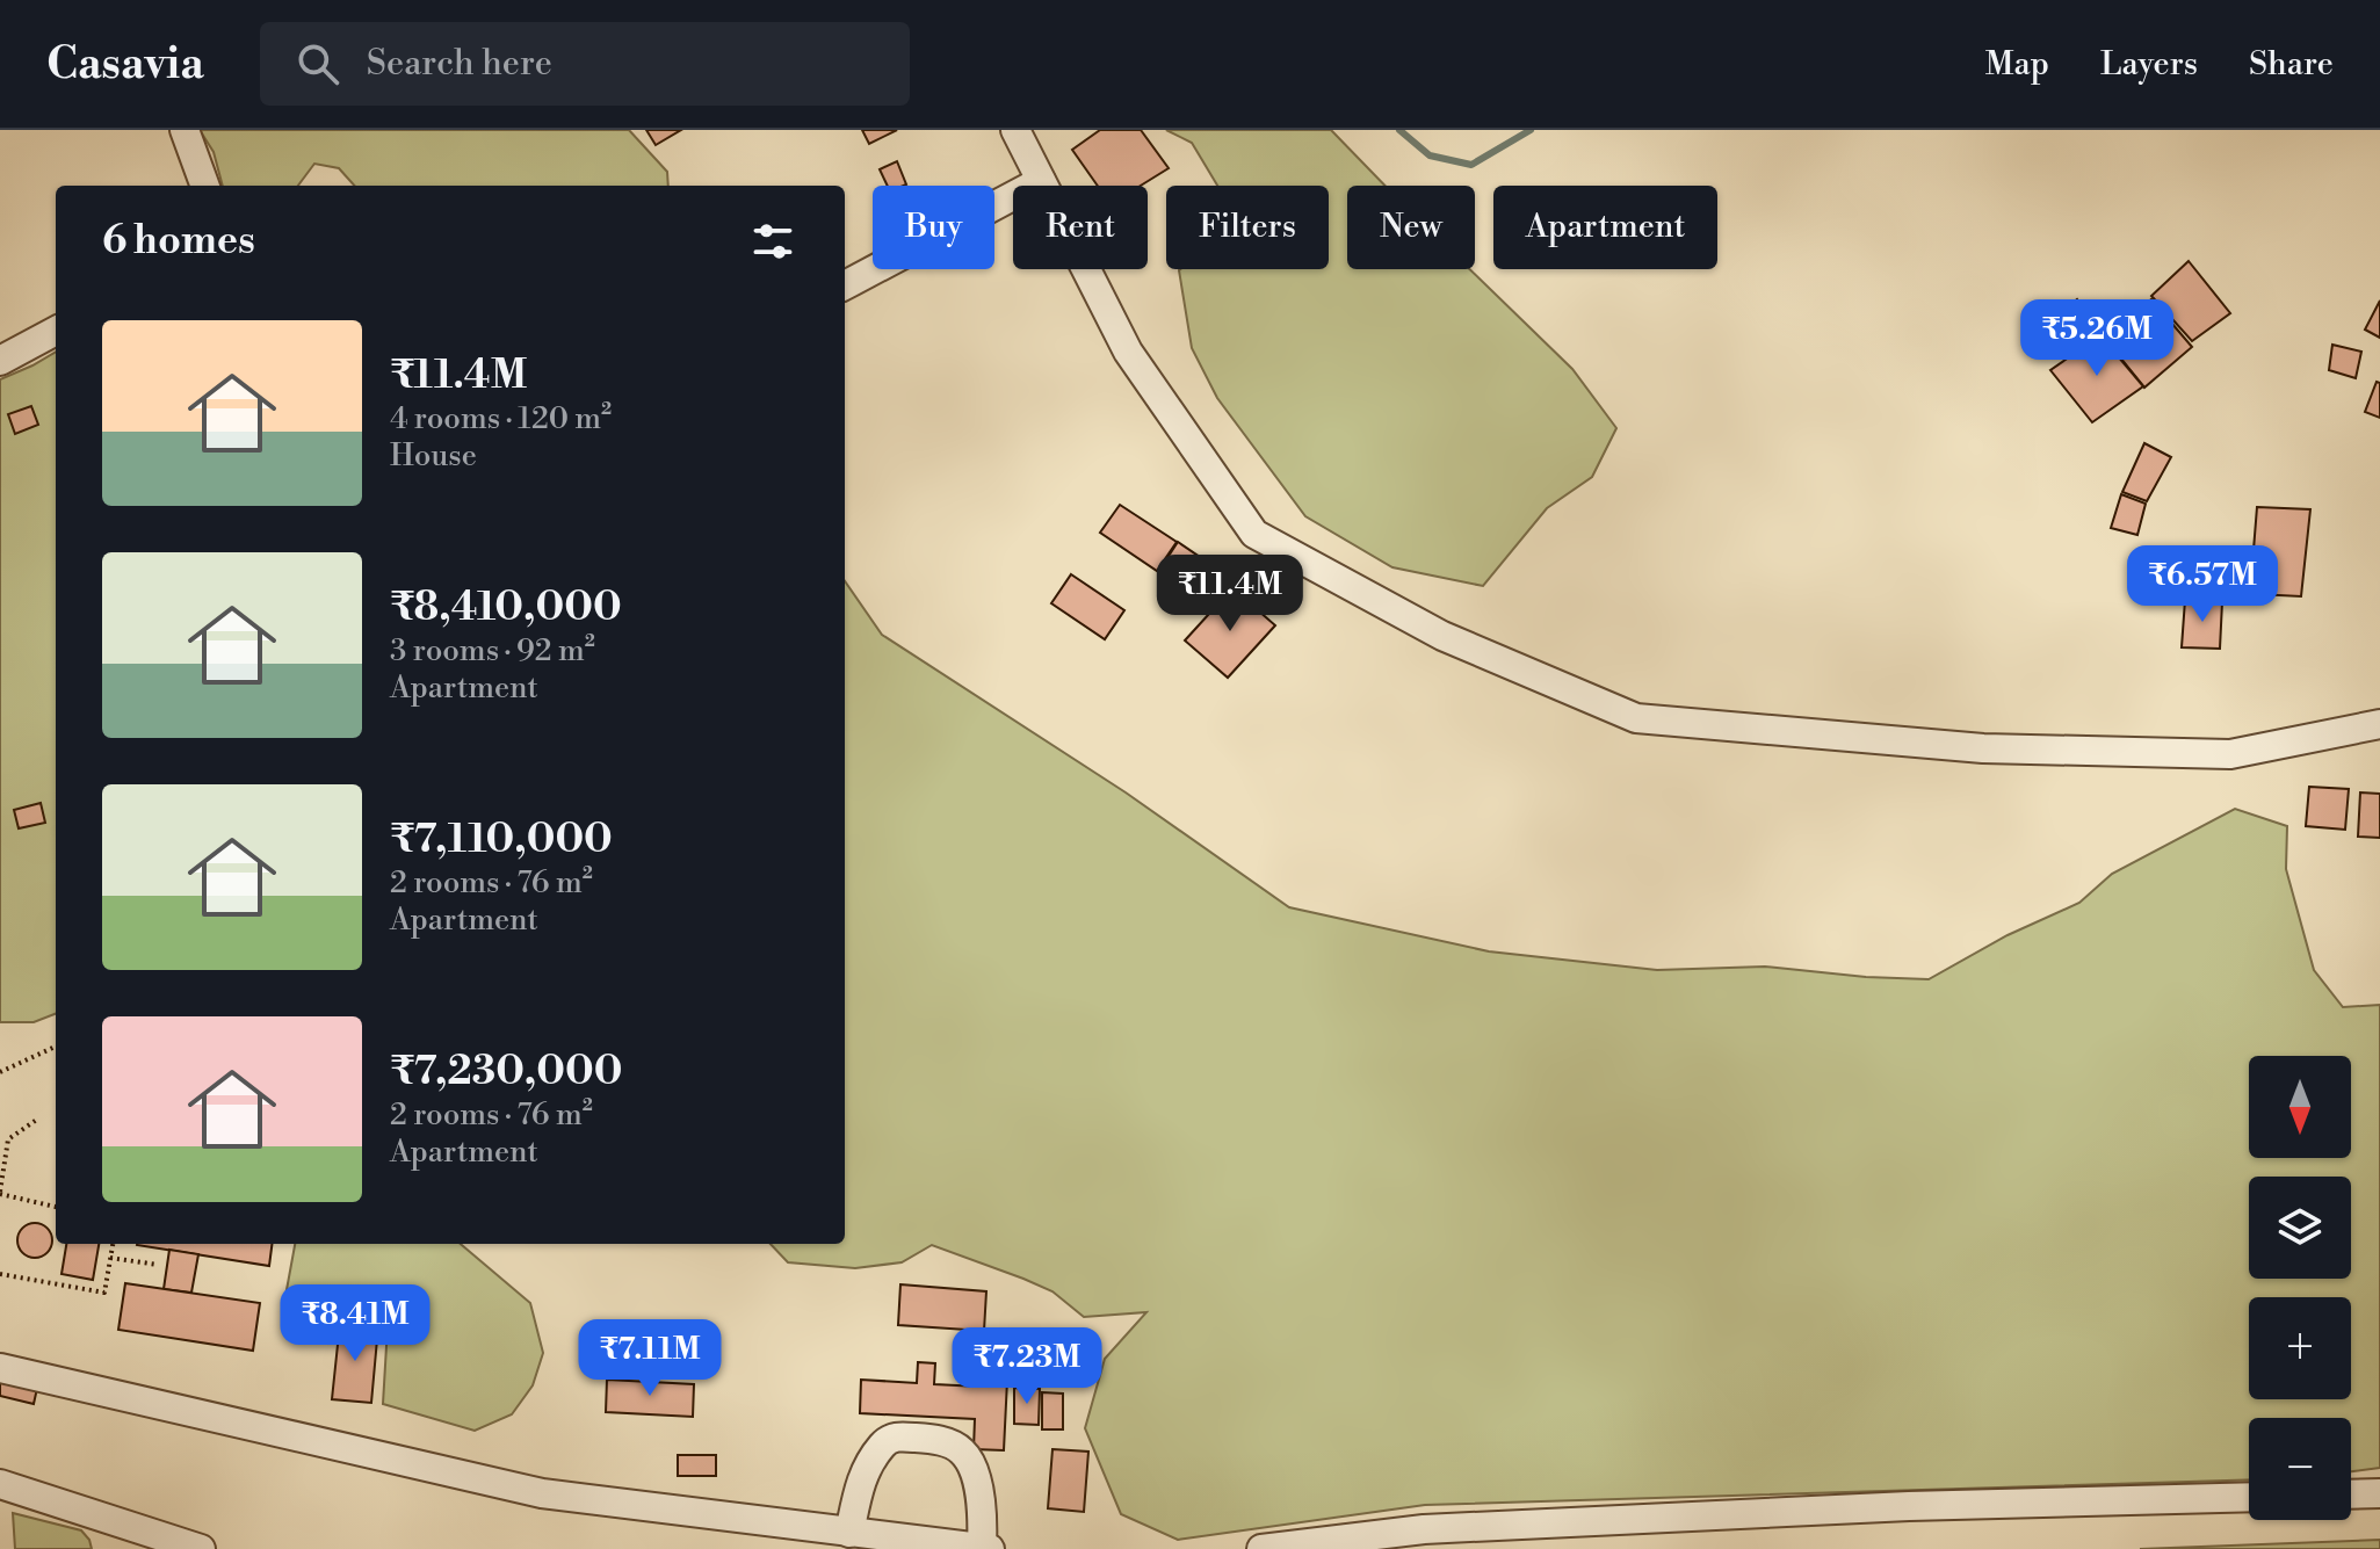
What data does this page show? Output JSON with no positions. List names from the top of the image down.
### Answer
{
  "north": "bottom",
  "page": {
    "header": "Casavia",
    "search": "Search here",
    "nav": ["Map", "Layers", "Share"],
    "chip": [
      "Buy",
      "Rent",
      "Filters",
      "New",
      "Apartment"
    ],
    "heading": "6 homes",
    "list": [
      {
        "name": "₹11.4M",
        "note": "4 rooms · 120 m² · House"
      },
      {
        "name": "₹8,410,000",
        "note": "3 rooms · 92 m² · Apartment"
      },
      {
        "name": "₹7,110,000",
        "note": "2 rooms · 76 m² · Apartment"
      },
      {
        "name": "₹7,230,000",
        "note": "2 rooms · 76 m² · Apartment"
      }
    ],
    "price": [
      "₹5.26M",
      "₹6.57M",
      "₹11.4M",
      "₹8.41M",
      "₹7.11M",
      "₹7.23M"
    ],
    "map_buttons": ["+", "−"]
  }
}
